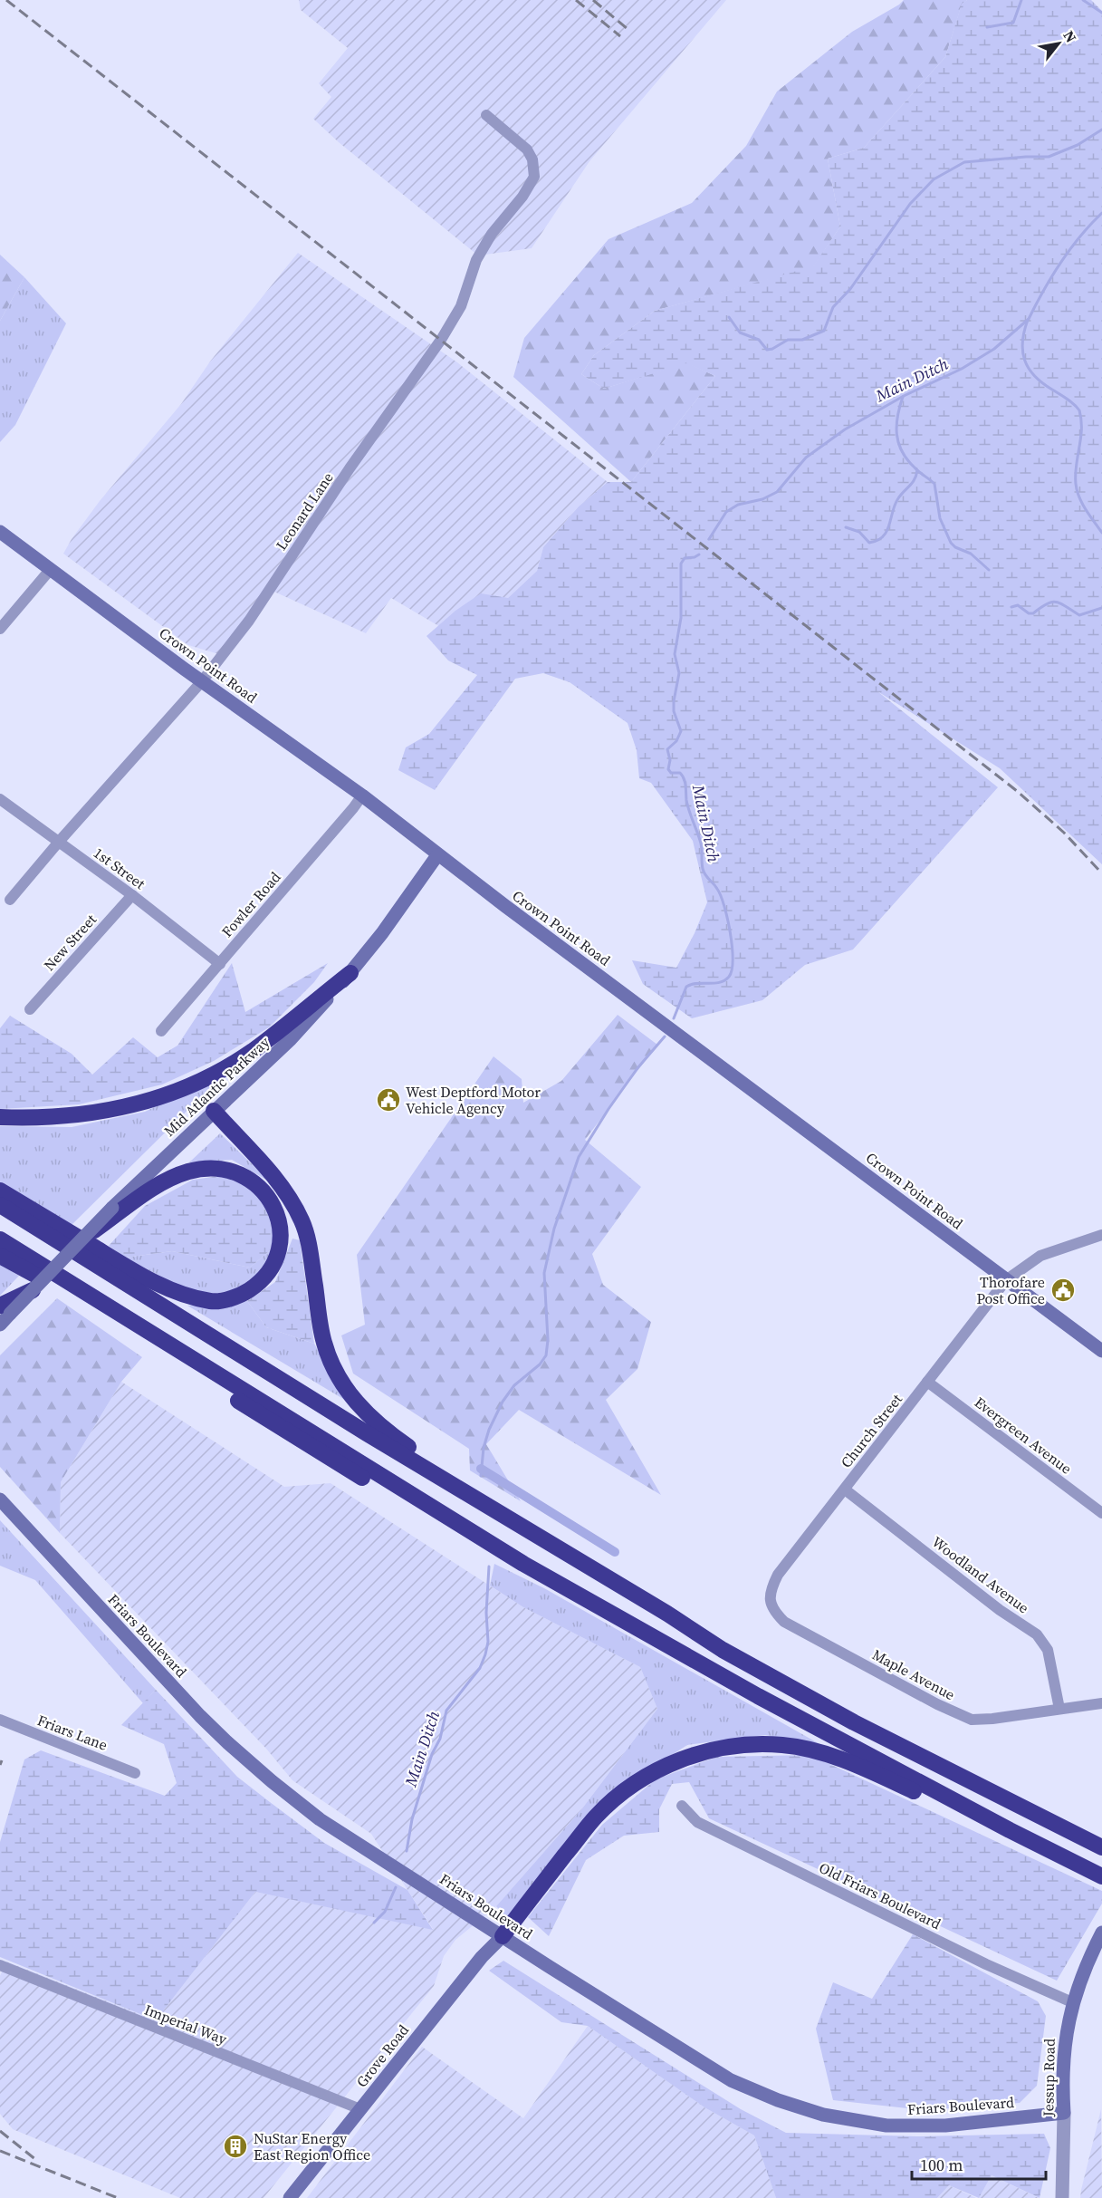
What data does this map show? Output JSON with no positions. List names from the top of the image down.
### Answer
{
  "streets": {
    "main road": [
      "Crown Point Road",
      "Mid Atlantic Parkway",
      "Friars Boulevard",
      "Grove Road",
      "Jessup Road"
    ],
    "street": [
      "Leonard Lane",
      "1st Street",
      "Fowler Road",
      "New Street",
      "Church Street",
      "Evergreen Avenue",
      "Woodland Avenue",
      "Maple Avenue",
      "Friars Lane",
      "Old Friars Boulevard",
      "Imperial Way"
    ]
  },
  "crossings": [
    ["Leonard Lane", "Crown Point Road"],
    ["Leonard Lane", "1st Street"],
    ["Crown Point Road", "Fowler Road"],
    ["Crown Point Road", "Mid Atlantic Parkway"],
    ["Crown Point Road", "Church Street"],
    ["1st Street", "Fowler Road"],
    ["1st Street", "New Street"],
    ["Church Street", "Evergreen Avenue"],
    ["Church Street", "Woodland Avenue"],
    ["Church Street", "Maple Avenue"],
    ["Woodland Avenue", "Maple Avenue"],
    ["Friars Boulevard", "Grove Road"],
    ["Friars Boulevard", "Jessup Road"],
    ["Old Friars Boulevard", "Jessup Road"],
    ["Imperial Way", "Grove Road"]
  ],
  "water": ["Main Ditch"],
  "places": {
    "public building": ["West Deptford Motor Vehicle Agency", "Thorofare Post Office"],
    "building": ["NuStar Energy East Region Office"]
  },
  "scale_bar": "100 m",
  "north": "top right"
}
